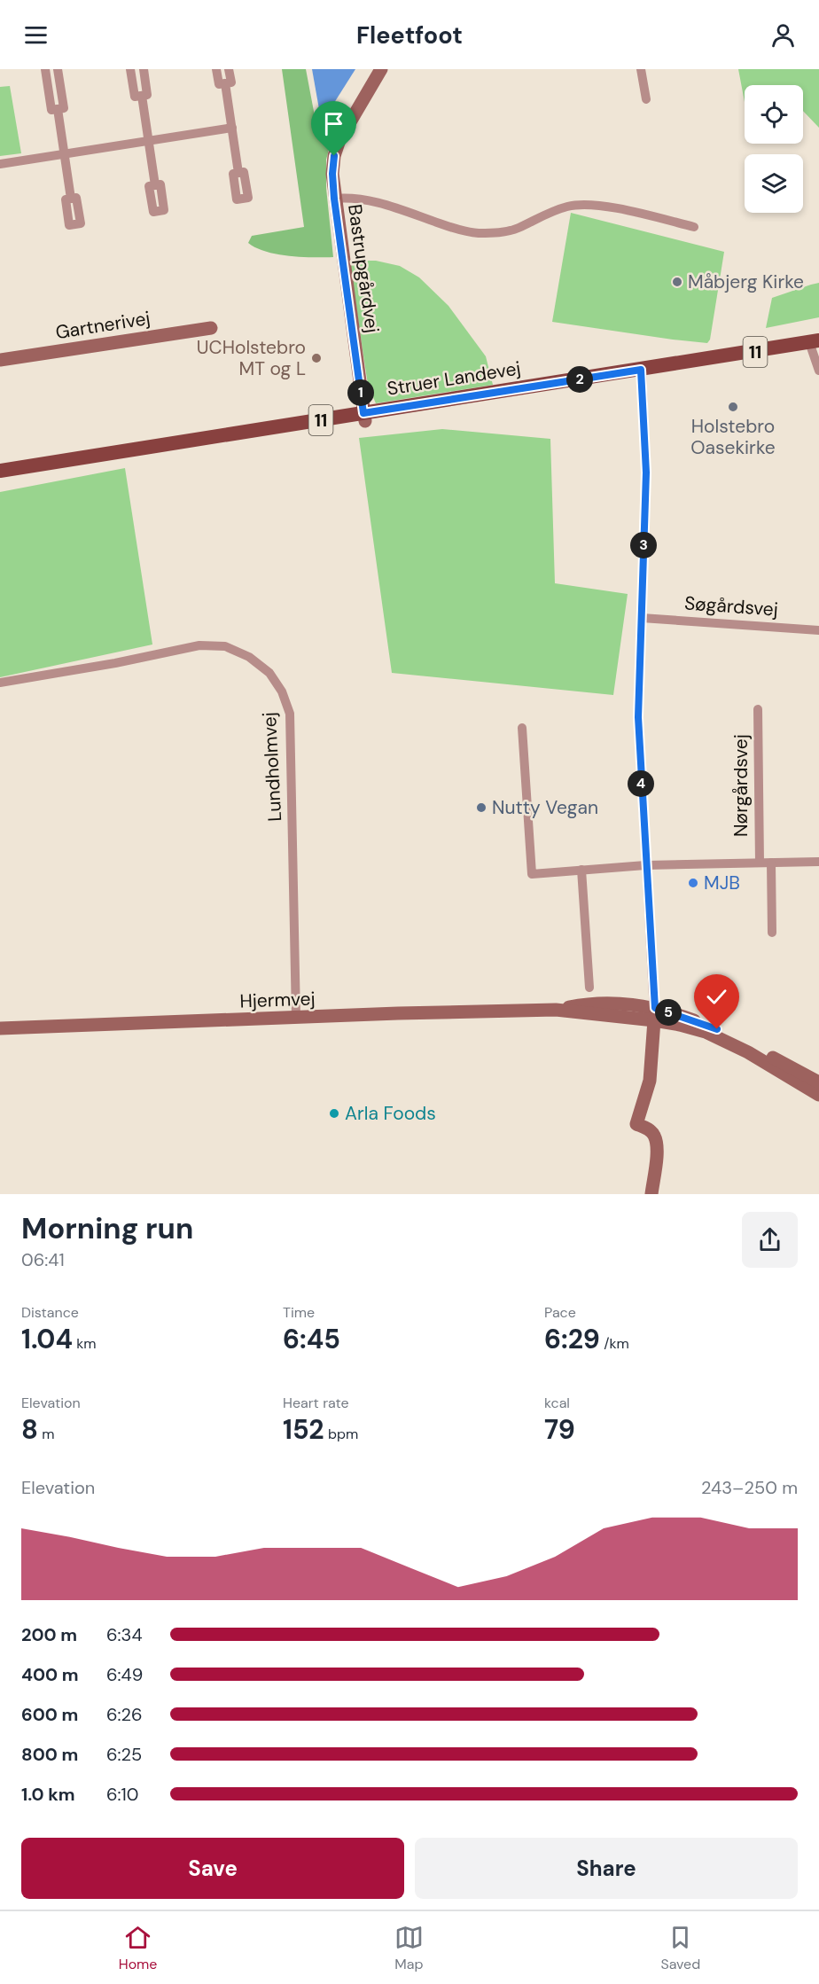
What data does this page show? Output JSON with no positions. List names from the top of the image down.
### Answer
{
  "streets": {
    "main road": ["11", "Struer Landevej"],
    "street": [
      "Bastrupgårdvej",
      "Gartnerivej",
      "Søgårdsvej",
      "Lundholmvej",
      "Nørgårdsvej",
      "Hjermvej"
    ]
  },
  "crossings": [
    ["Bastrupgårdvej", "Struer Landevej"],
    ["Lundholmvej", "Hjermvej"]
  ],
  "places": [
    "Måbjerg Kirke",
    "UCHolstebro MT og L",
    "Holstebro Oasekirke",
    "Nutty Vegan",
    "MJB",
    "Arla Foods"
  ],
  "page": {
    "header": "Fleetfoot",
    "pins": [
      "2",
      "1",
      "3",
      "4",
      "5"
    ],
    "heading": ["Morning run", "06:41"],
    "stats": [
      ["Distance", "1.04 km"],
      ["Time", "6:45"],
      ["Pace", "6:29 /km"],
      ["Elevation", "8 m"],
      ["Heart rate", "152 bpm"],
      ["kcal", "79"]
    ],
    "chart": ["Elevation", "243–250 m"],
    "list": [
      {
        "name": "200 m",
        "note": "6:34"
      },
      {
        "name": "400 m",
        "note": "6:49"
      },
      {
        "name": "600 m",
        "note": "6:26"
      },
      {
        "name": "800 m",
        "note": "6:25"
      },
      {
        "name": "1.0 km",
        "note": "6:10"
      }
    ],
    "buttons": ["Save", "Share"],
    "tabs": ["Home", "Map", "Saved"]
  }
}
